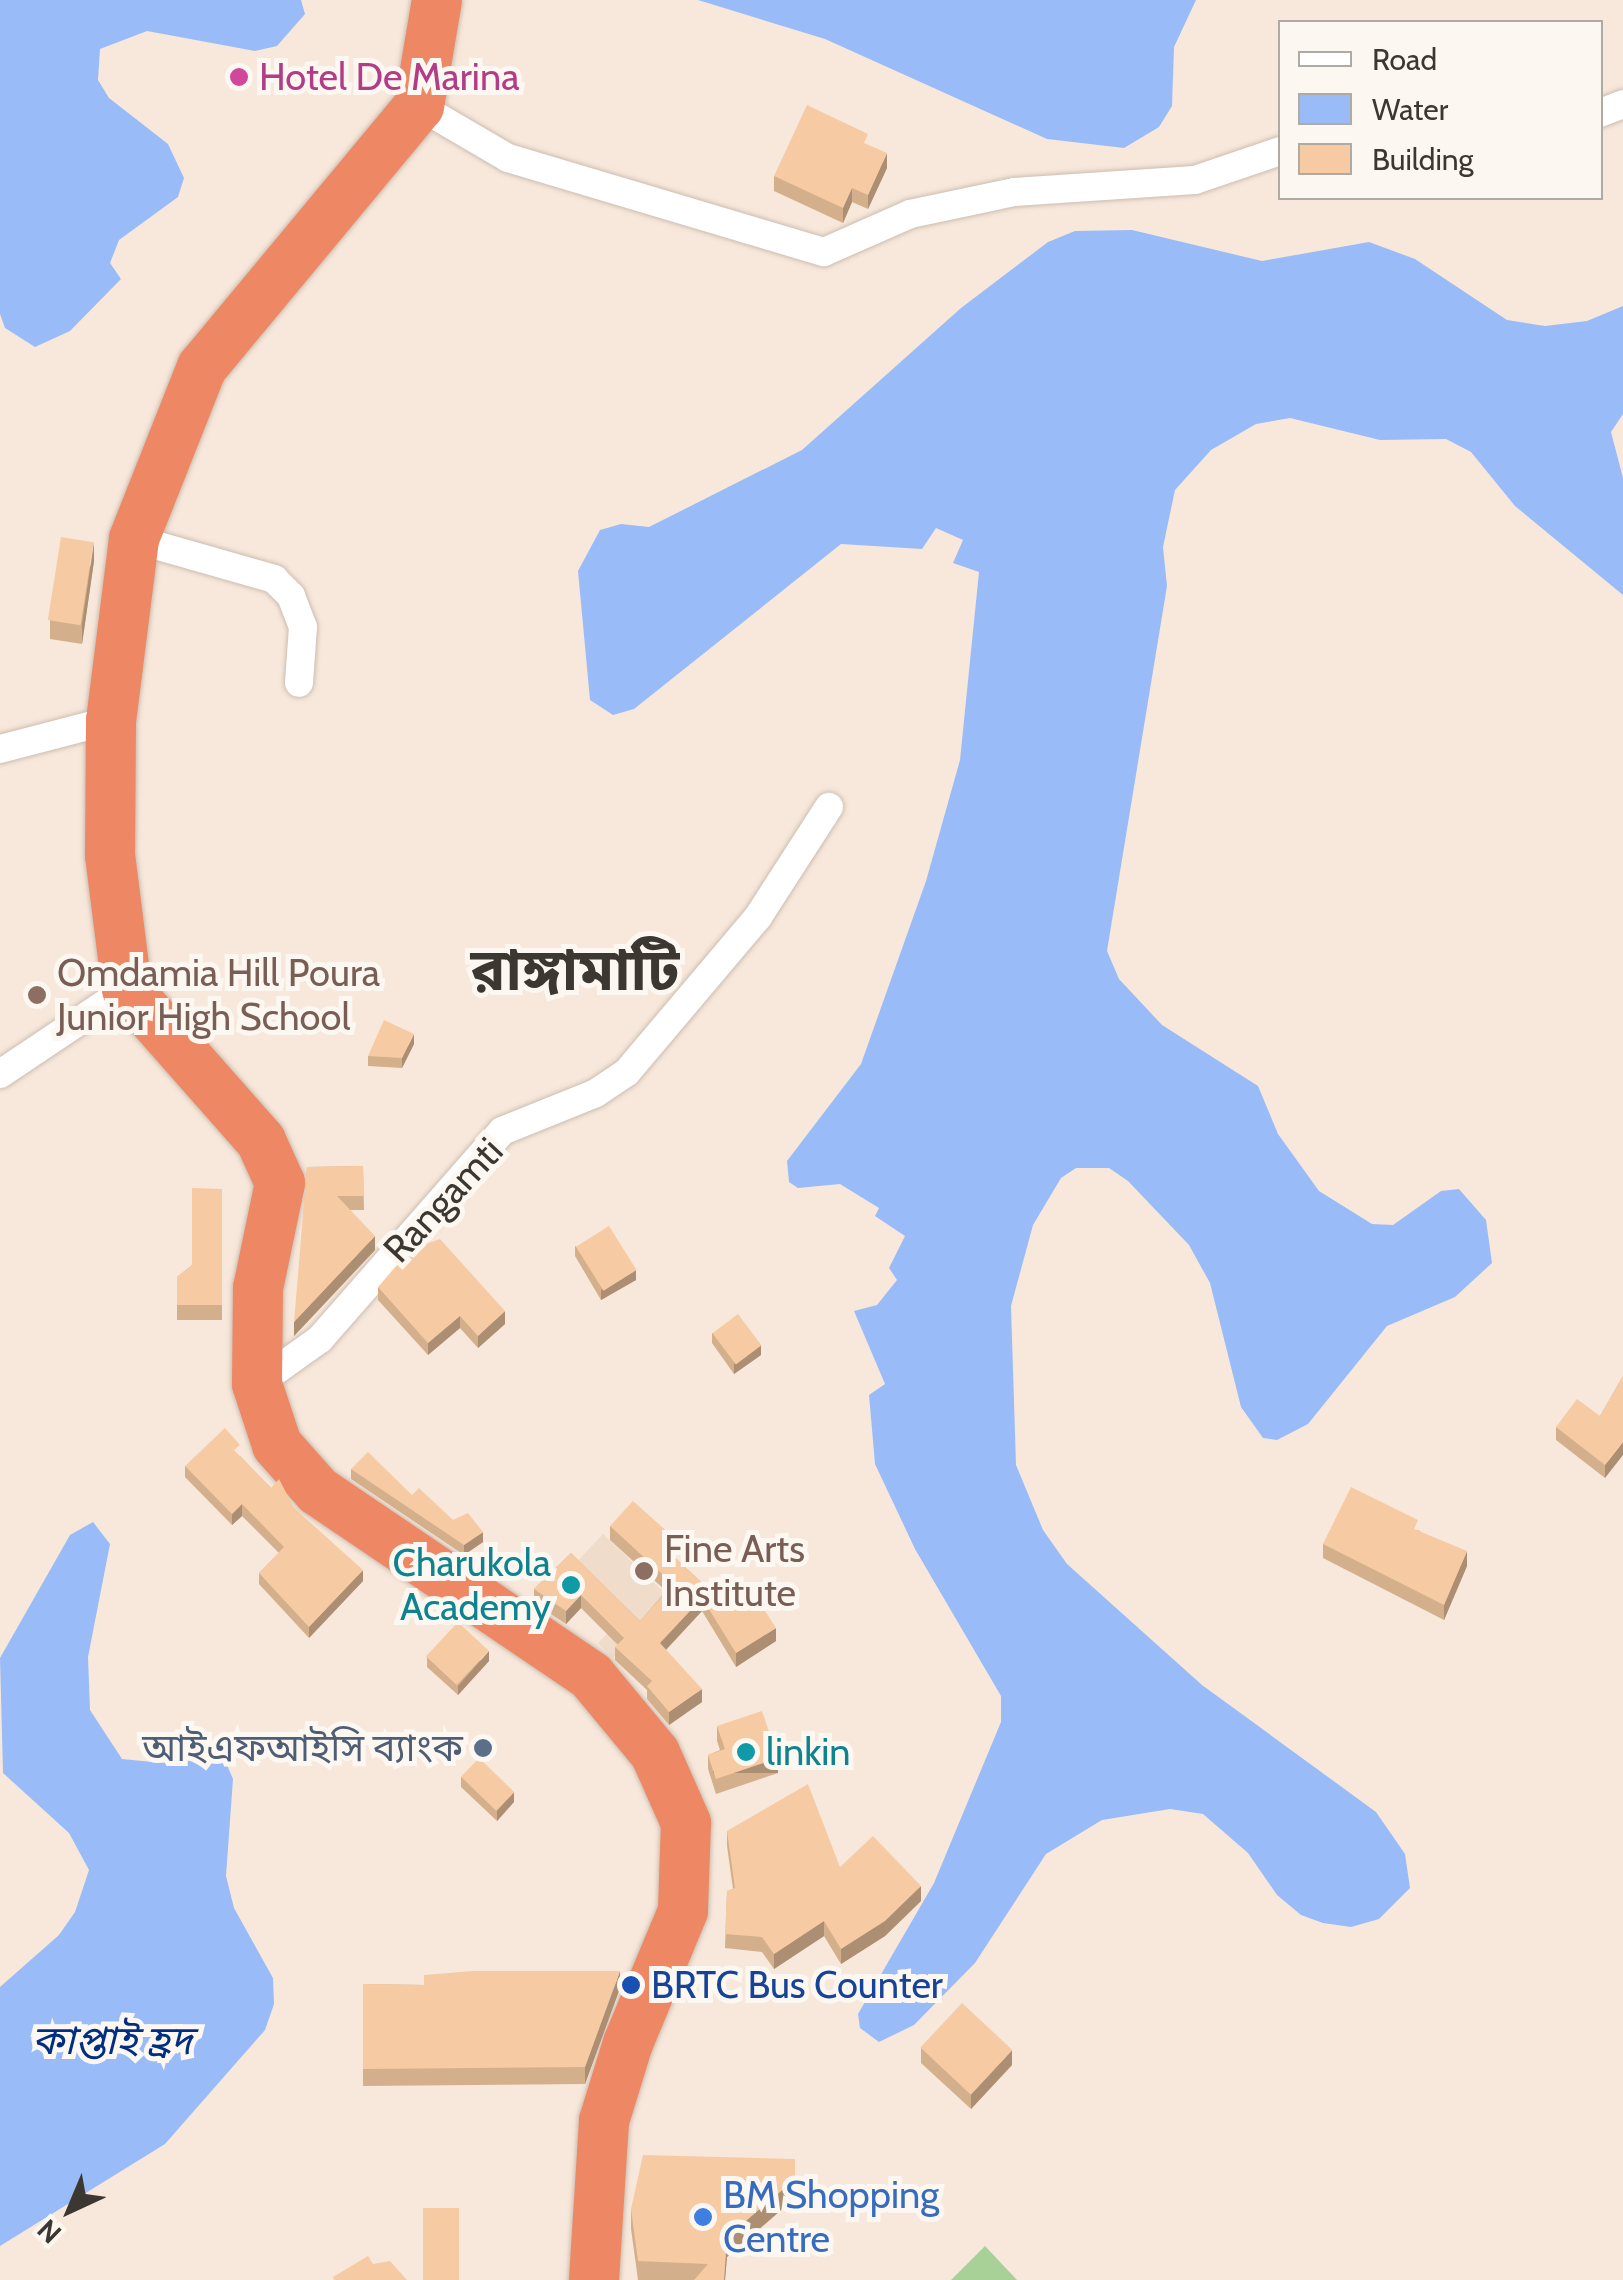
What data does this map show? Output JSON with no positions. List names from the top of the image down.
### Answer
{
  "streets": {
    "street": ["Rangamti"]
  },
  "districts": ["রাঙ্গামাটি"],
  "water": ["কাপ্তাই হ্রদ"],
  "places": [
    "Hotel De Marina",
    "Omdamia Hill Poura Junior High School",
    "Fine Arts Institute",
    "Charukola Academy",
    "আইএফআইসি ব্যাংক",
    "linkin",
    "BRTC Bus Counter",
    "BM Shopping Centre"
  ],
  "legend": ["Road", "Water", "Building"],
  "north": "bottom left"
}
